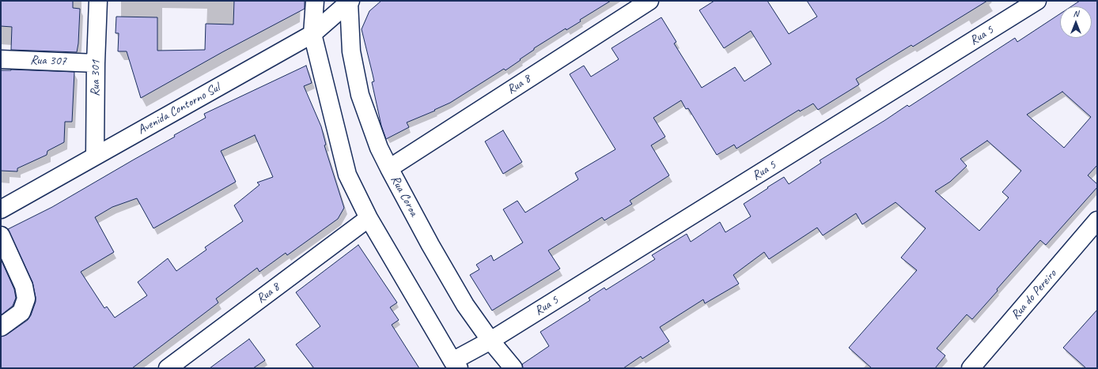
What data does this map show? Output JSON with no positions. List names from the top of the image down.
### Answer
{
  "streets": {
    "street": [
      "Rua 5",
      "Rua 307",
      "Rua 301",
      "Rua 8",
      "Avenida Contorno Sul",
      "Rua Coroa",
      "Rua do Pereiro"
    ]
  },
  "crossings": [
    ["Rua 5", "Rua Coroa"],
    ["Rua 307", "Rua 301"],
    ["Rua 301", "Avenida Contorno Sul"],
    ["Rua 8", "Rua Coroa"],
    ["Avenida Contorno Sul", "Rua Coroa"]
  ],
  "north": "top"
}
